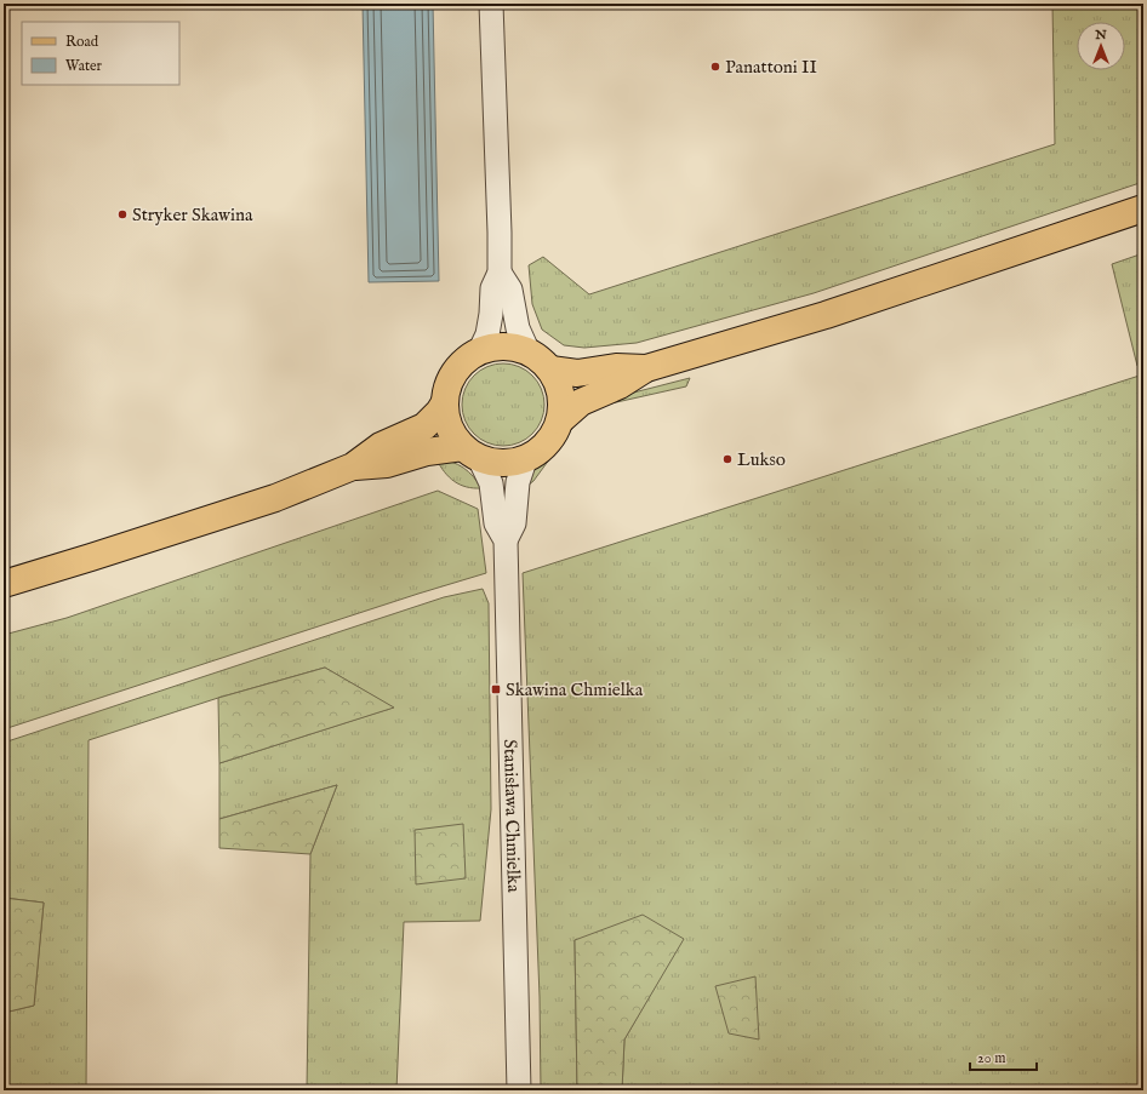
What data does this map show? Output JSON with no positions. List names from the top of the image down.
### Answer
{
  "streets": {
    "street": ["Stanisława Chmielka"]
  },
  "places": {
    "other": ["Panattoni II", "Stryker Skawina", "Lukso"],
    "transit": ["Skawina Chmielka"]
  },
  "legend": ["Road", "Water"],
  "scale_bar": "20 m",
  "north": "top"
}
